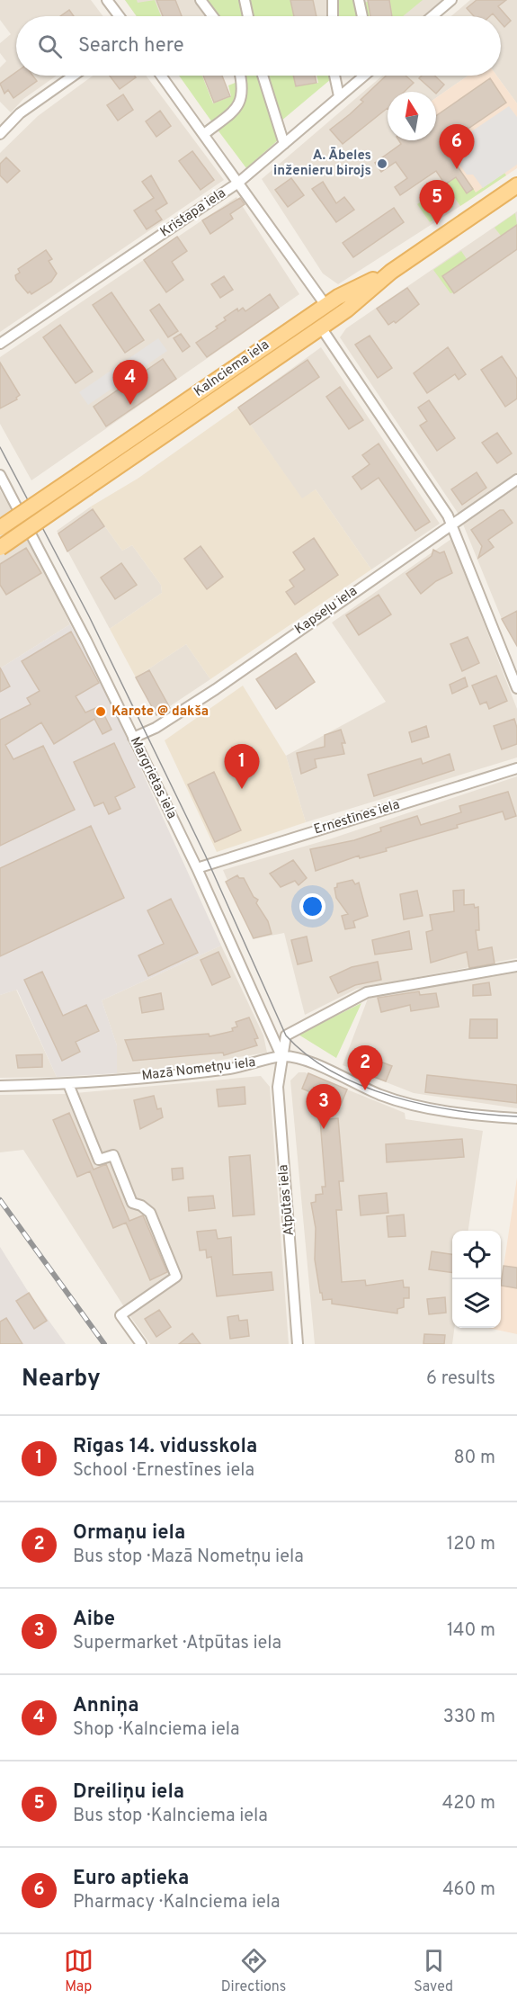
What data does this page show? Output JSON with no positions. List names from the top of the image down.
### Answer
{
  "streets": {
    "main road": ["Kalnciema iela"],
    "street": [
      "Kristapa iela",
      "Kapseļu iela",
      "Margrietas iela",
      "Ernestīnes iela",
      "Mazā Nometņu iela",
      "Atpūtas iela"
    ]
  },
  "crossings": [
    ["Kapseļu iela", "Margrietas iela"],
    ["Margrietas iela", "Ernestīnes iela"],
    ["Margrietas iela", "Mazā Nometņu iela"],
    ["Margrietas iela", "Atpūtas iela"],
    ["Mazā Nometņu iela", "Atpūtas iela"]
  ],
  "places": ["A. Ābeles inženieru birojs", "Karote @ dakša"],
  "north": "top",
  "page": {
    "search": "Search here",
    "pins": [
      "6",
      "5",
      "4",
      "1",
      "2",
      "3"
    ],
    "heading": ["Nearby", "6 results"],
    "list": [
      {
        "mark": "1",
        "name": "Rīgas 14. vidusskola",
        "note": "School · Ernestīnes iela",
        "value": "80 m"
      },
      {
        "mark": "2",
        "name": "Ormaņu iela",
        "note": "Bus stop · Mazā Nometņu iela",
        "value": "120 m"
      },
      {
        "mark": "3",
        "name": "Aibe",
        "note": "Supermarket · Atpūtas iela",
        "value": "140 m"
      },
      {
        "mark": "4",
        "name": "Anniņa",
        "note": "Shop · Kalnciema iela",
        "value": "330 m"
      },
      {
        "mark": "5",
        "name": "Dreiliņu iela",
        "note": "Bus stop · Kalnciema iela",
        "value": "420 m"
      },
      {
        "mark": "6",
        "name": "Euro aptieka",
        "note": "Pharmacy · Kalnciema iela",
        "value": "460 m"
      }
    ],
    "nav": ["Map", "Directions", "Saved"]
  }
}
